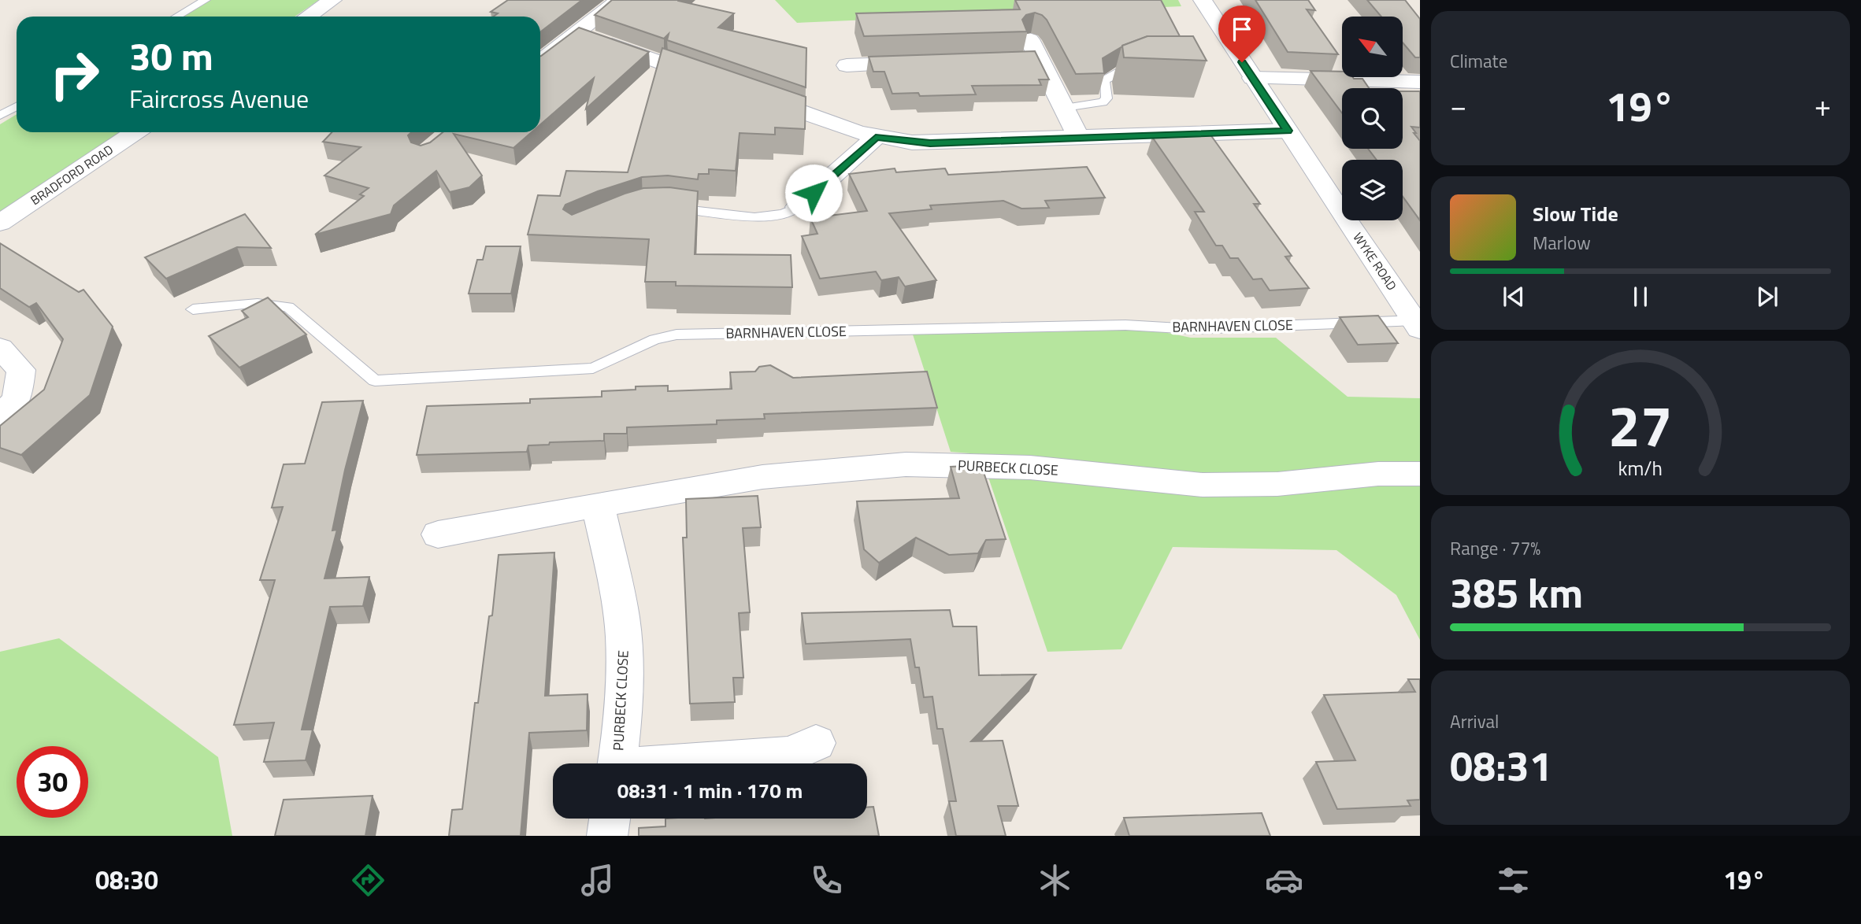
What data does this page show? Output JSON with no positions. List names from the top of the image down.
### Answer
{
  "streets": {
    "street": ["BRADFORD ROAD", "WYKE ROAD", "PURBECK CLOSE"],
    "lane": ["BARNHAVEN CLOSE"]
  },
  "crossings": [
    ["WYKE ROAD", "BARNHAVEN CLOSE"]
  ],
  "north": "top left",
  "page": {
    "tile": [
      "Climate",
      ["Range · 77%", "385 km"],
      ["Arrival", "08:31"]
    ],
    "turn": ["30 m", "Faircross Avenue"],
    "heat": ["−", "19°", "+"],
    "song": ["Slow Tide", "Marlow"],
    "limit": "30",
    "trip": "08:31 · 1 min · 170 m",
    "tabs": ["08:30", "19°"],
    "gauge": ["27", "km/h"]
  }
}
